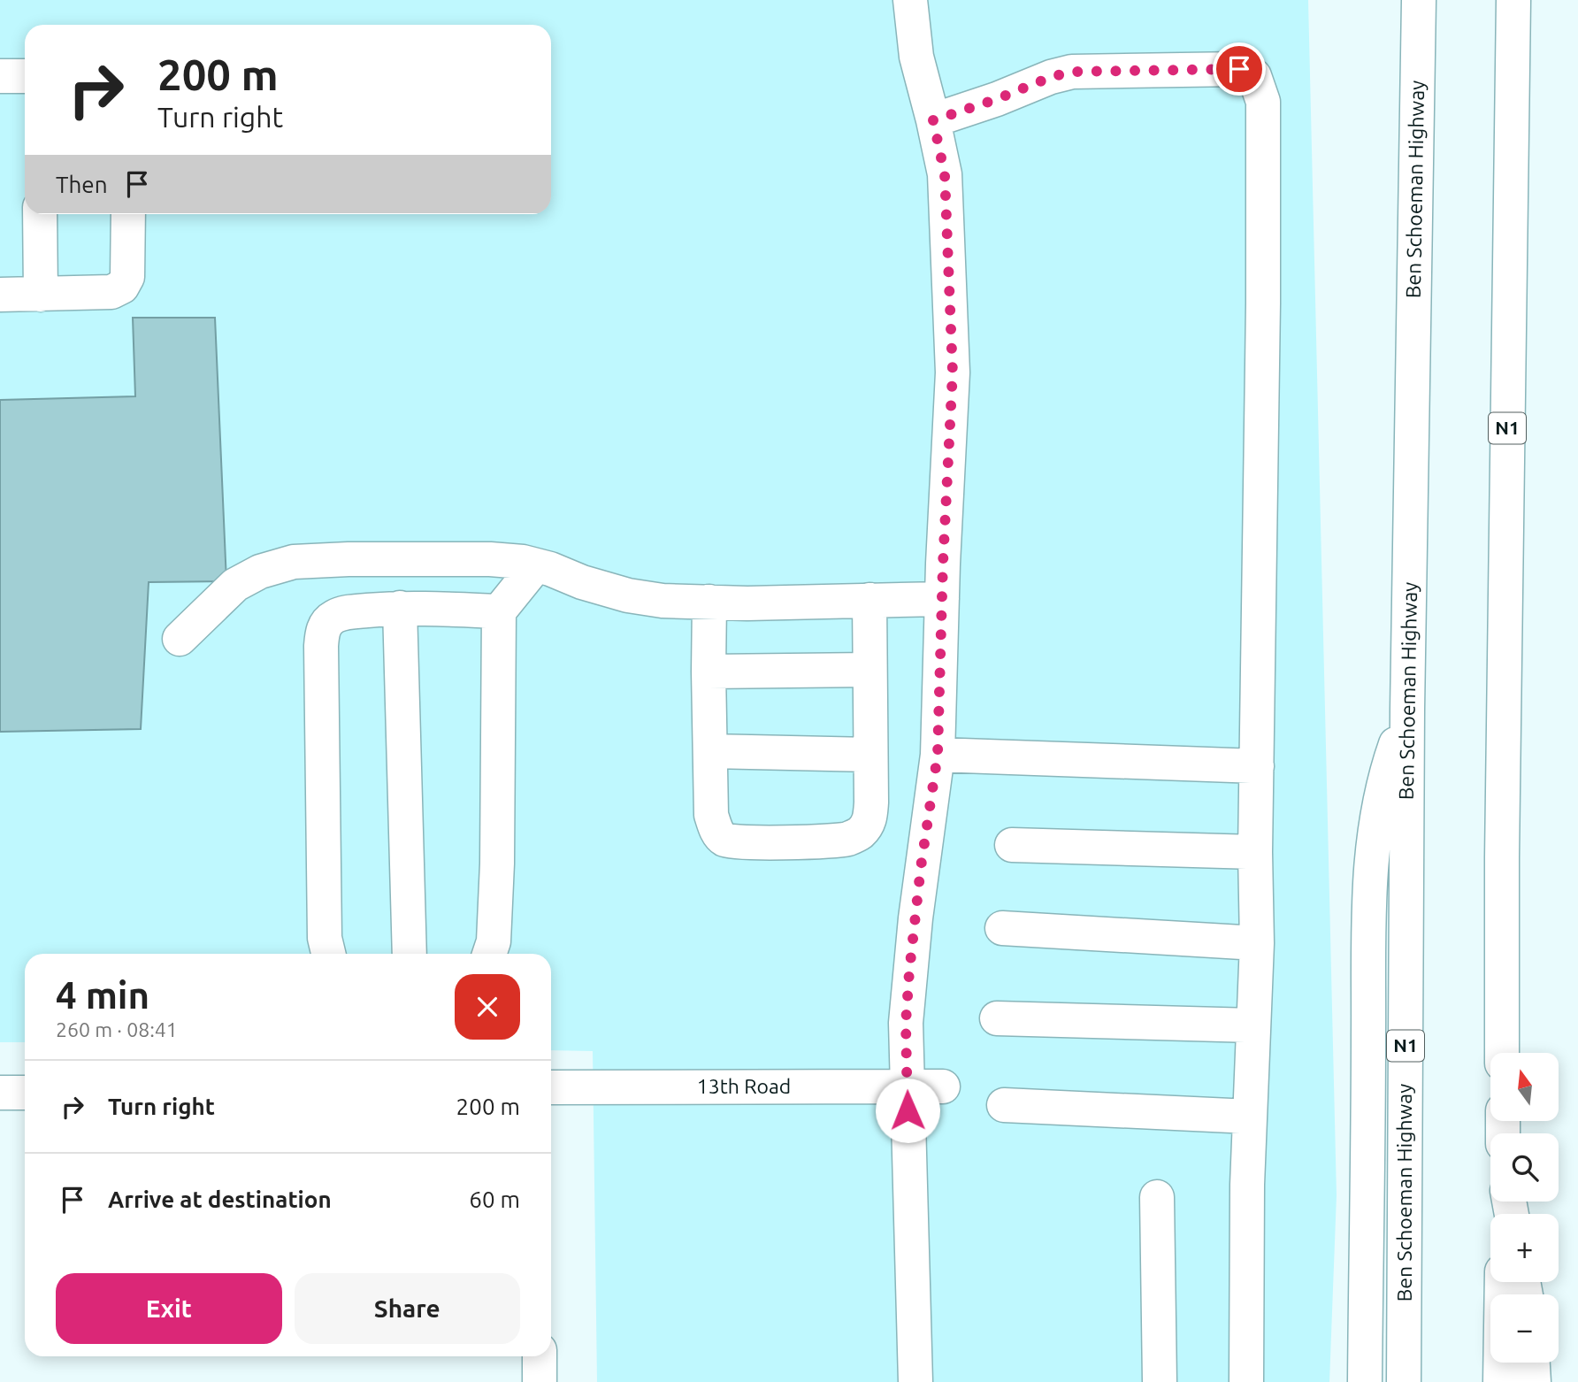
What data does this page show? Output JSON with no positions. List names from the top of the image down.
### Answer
{
  "streets": {
    "main road": ["Ben Schoeman Highway", "N1", "13th Road"]
  },
  "north": "top",
  "page": {
    "turn": ["200 m", "Turn right"],
    "then": "Then",
    "heading": ["4 min", "260 m · 08:41"],
    "map_buttons": ["+", "−"],
    "list": [
      {
        "name": "Turn right",
        "value": "200 m"
      },
      {
        "name": "Arrive at destination",
        "value": "60 m"
      }
    ],
    "buttons": ["Exit", "Share"]
  }
}
